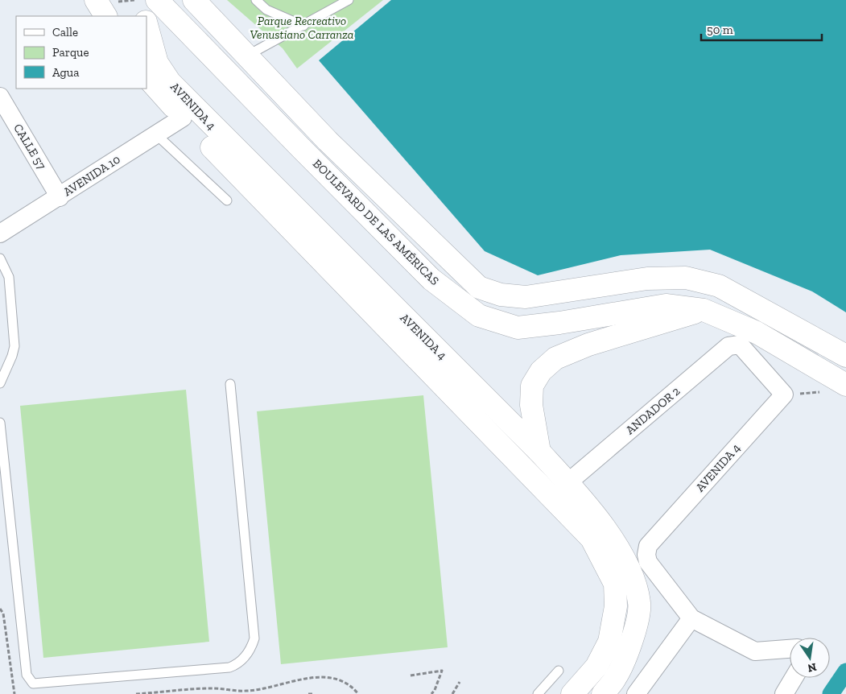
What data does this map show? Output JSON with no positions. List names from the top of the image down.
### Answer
{
  "streets": {
    "main road": ["AVENIDA 4", "BOULEVARD DE LAS AMÉRICAS"],
    "street": ["CALLE 57", "AVENIDA 10", "ANDADOR 2"]
  },
  "crossings": [
    ["AVENIDA 4", "AVENIDA 10"],
    ["AVENIDA 4", "ANDADOR 2"],
    ["CALLE 57", "AVENIDA 10"]
  ],
  "parks": ["Parque Recreativo Venustiano Carranza"],
  "legend": ["Calle", "Parque", "Agua"],
  "scale_bar": "50 m",
  "north": "bottom"
}
